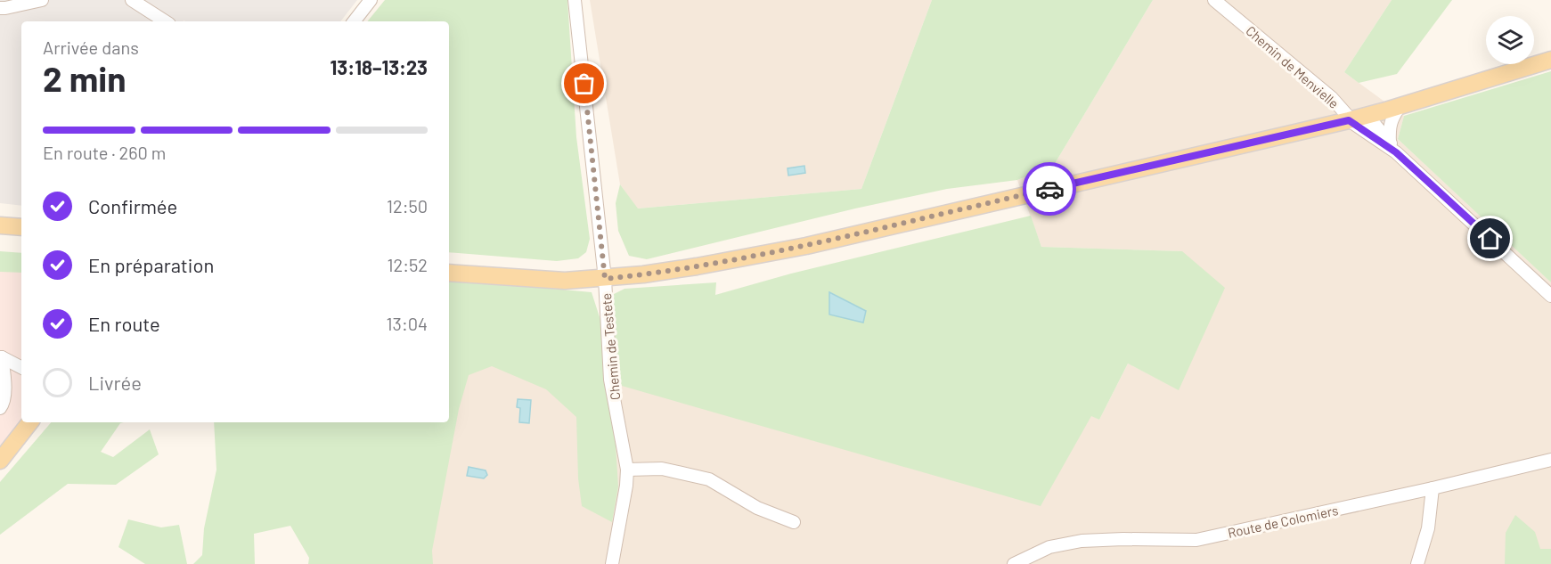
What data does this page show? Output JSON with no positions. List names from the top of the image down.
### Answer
{
  "streets": {
    "street": ["Chemin de Menvielle", "Chemin de Testete", "Route de Colomiers"]
  },
  "page": {
    "heading": ["2 min", "Arrivée dans", "13:18–13:23"],
    "bar": "En route · 260 m",
    "list": [
      ["Confirmée", "12:50"],
      ["En préparation", "12:52"],
      ["En route", "13:04"],
      "Livrée"
    ]
  }
}
